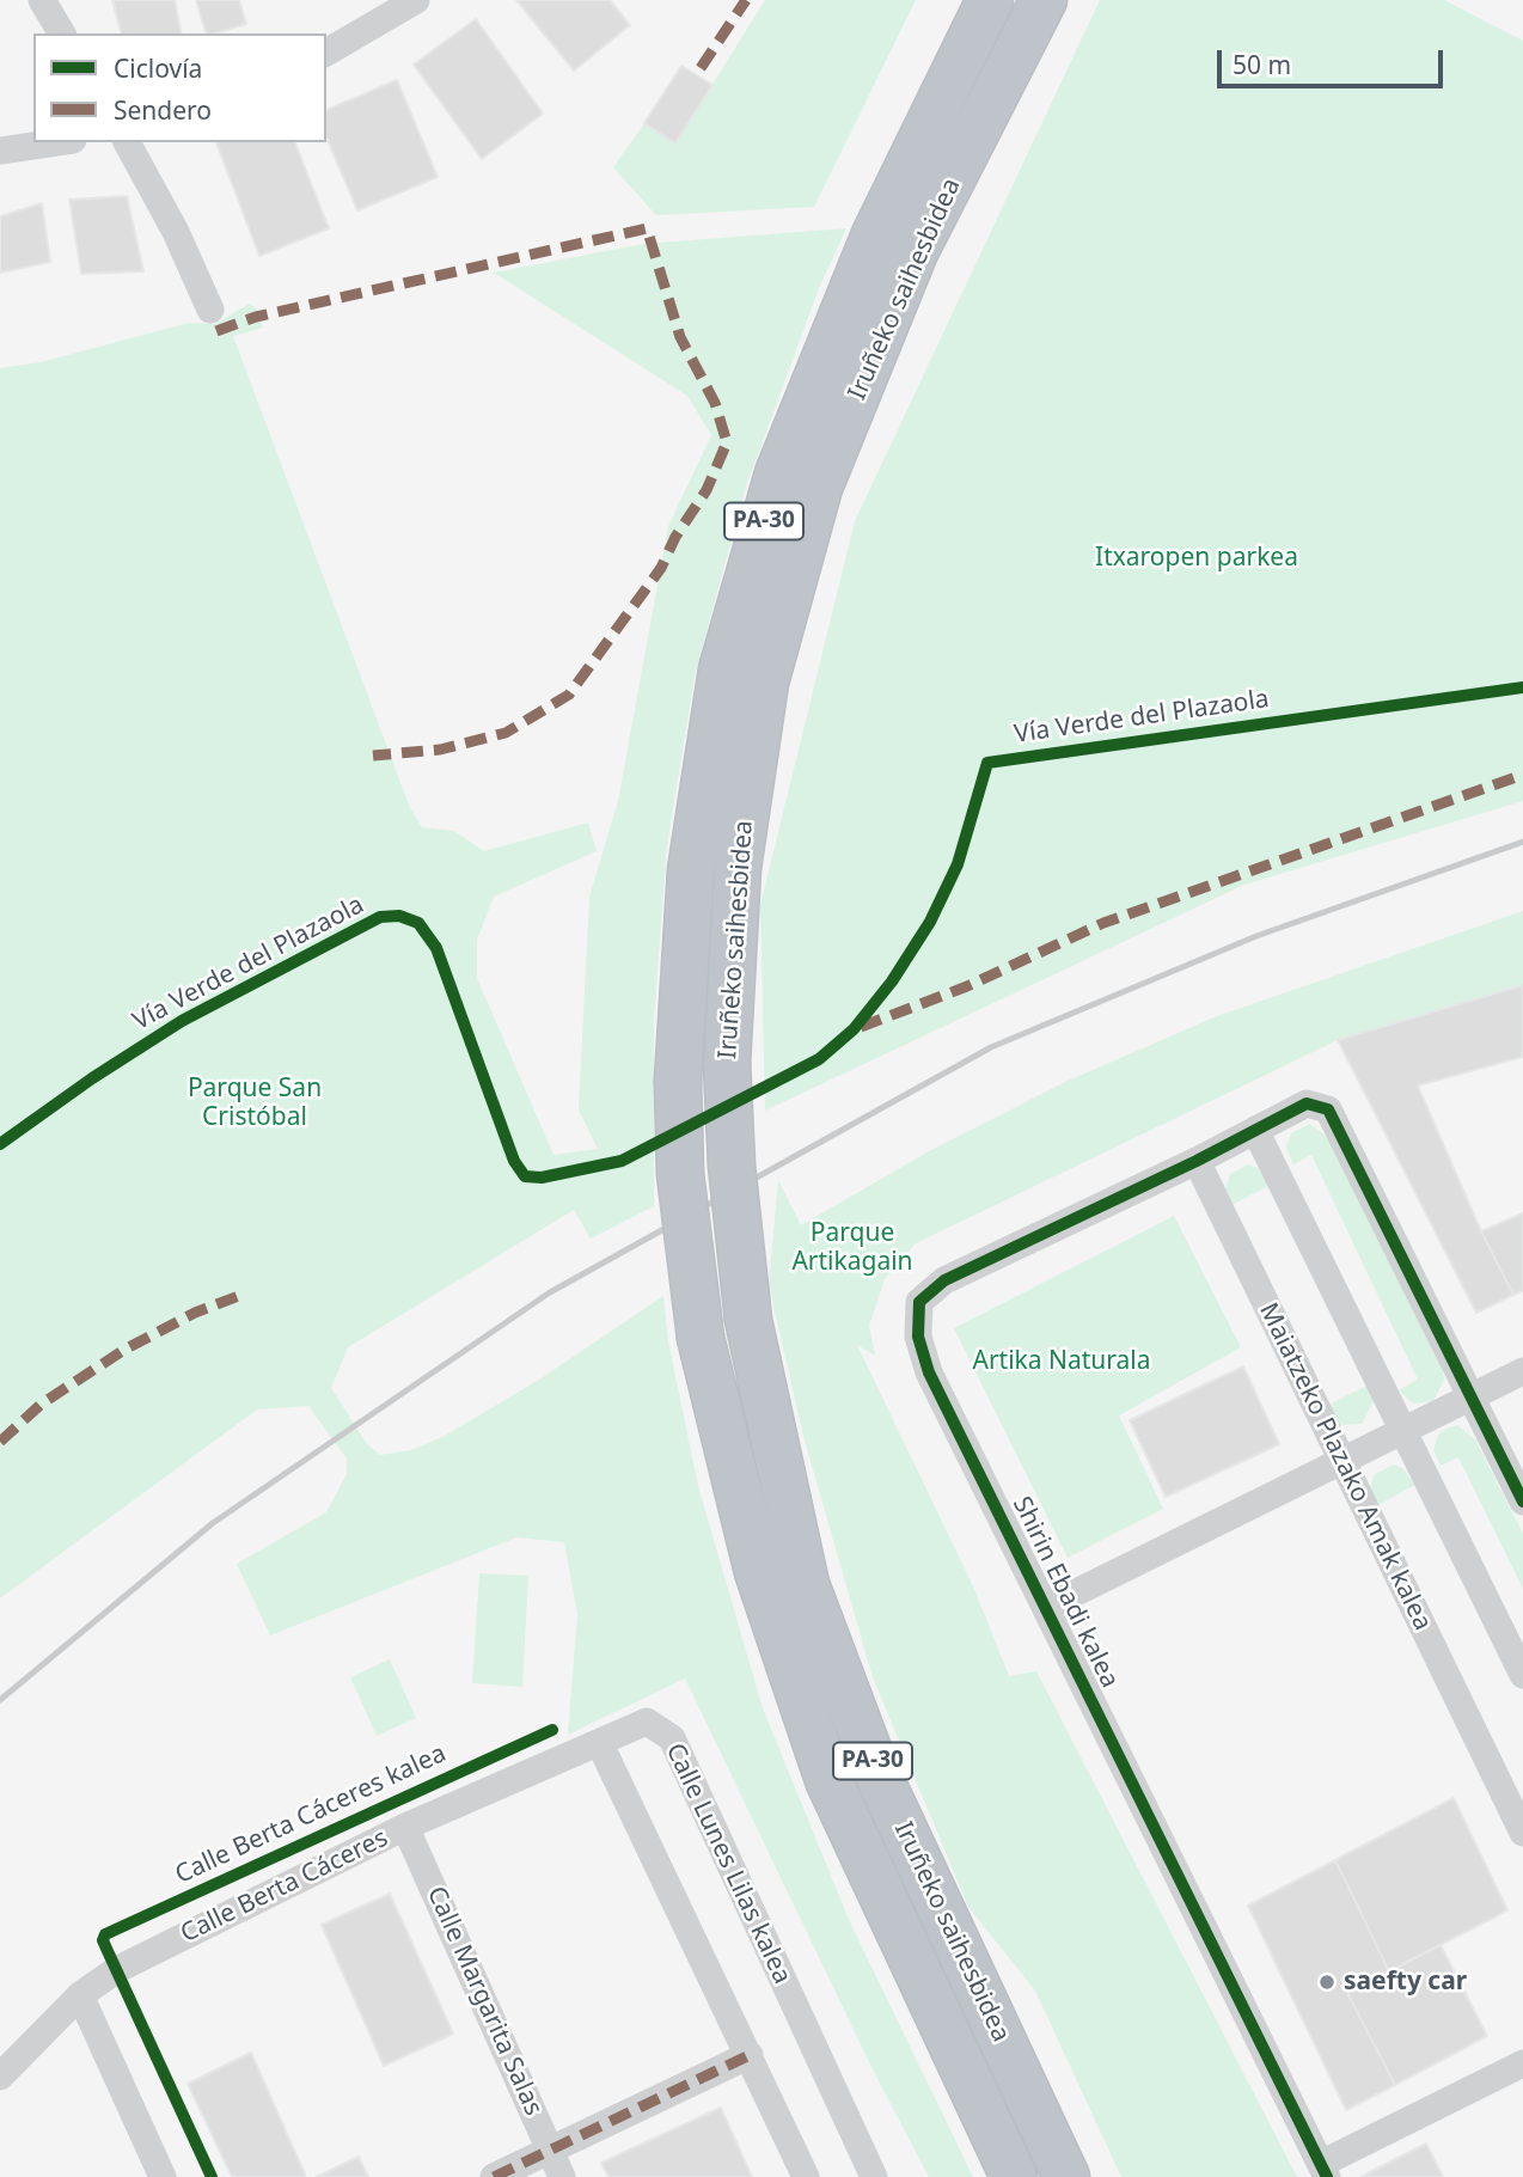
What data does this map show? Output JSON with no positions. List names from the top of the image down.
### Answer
{
  "streets": {
    "highway": ["Iruñeko saihesbidea", "PA-30"],
    "street": [
      "Maiatzeko Plazako Amak kalea",
      "Shirin Ebadi kalea",
      "Calle Lunes Lilas kalea",
      "Calle Berta Cáceres",
      "Calle Margarita Salas"
    ],
    "cycle path": ["Vía Verde del Plazaola", "Calle Berta Cáceres kalea"]
  },
  "crossings": [
    ["Maiatzeko Plazako Amak kalea", "Shirin Ebadi kalea"],
    ["Calle Lunes Lilas kalea", "Calle Berta Cáceres"],
    ["Calle Berta Cáceres", "Calle Margarita Salas"]
  ],
  "parks": [
    "Itxaropen parkea",
    "Parque San Cristóbal",
    "Parque Artikagain",
    "Artika Naturala"
  ],
  "places": ["saefty car"],
  "legend": ["Ciclovía", "Sendero"],
  "scale_bar": "50 m"
}
